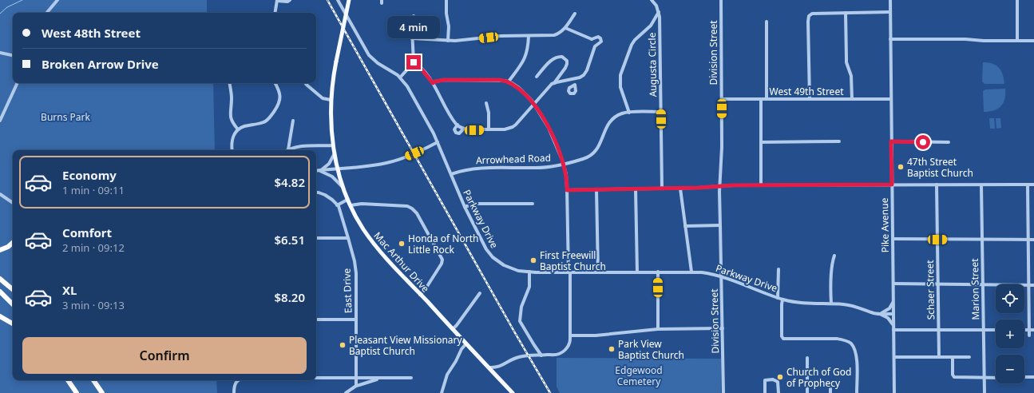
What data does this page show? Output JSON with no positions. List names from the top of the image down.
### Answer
{
  "streets": {
    "main road": ["Mac Arthur Drive"],
    "street": [
      "Division Street",
      "Augusta Circle",
      "West 49th Street",
      "Arrowhead Road",
      "Parkway Drive",
      "Pike Avenue",
      "Marion Street",
      "Schaer Street",
      "East Drive"
    ]
  },
  "crossings": [
    ["Division Street", "West 49th Street"],
    ["Division Street", "Parkway Drive"],
    ["Augusta Circle", "Arrowhead Road"],
    ["West 49th Street", "Pike Avenue"],
    ["Arrowhead Road", "Parkway Drive"],
    ["Parkway Drive", "Pike Avenue"]
  ],
  "parks": ["Burns Park", "Edgewood Cemetery"],
  "places": [
    "47th Street Baptist Church",
    "Honda of North Little Rock",
    "First Freewill Baptist Church",
    "Pleasant View Missionary Baptist Church",
    "Park View Baptist Church",
    "Church of God of Prophecy"
  ],
  "page": {
    "banner": ["West 48th Street", "Broken Arrow Drive"],
    "bubble": "4 min",
    "list": [
      {
        "name": "Economy",
        "note": "1 min · 09:11",
        "value": "$4.82"
      },
      {
        "name": "Comfort",
        "note": "2 min · 09:12",
        "value": "$6.51"
      },
      {
        "name": "XL",
        "note": "3 min · 09:13",
        "value": "$8.20"
      }
    ],
    "map_buttons": ["+", "−"],
    "buttons": "Confirm"
  }
}
